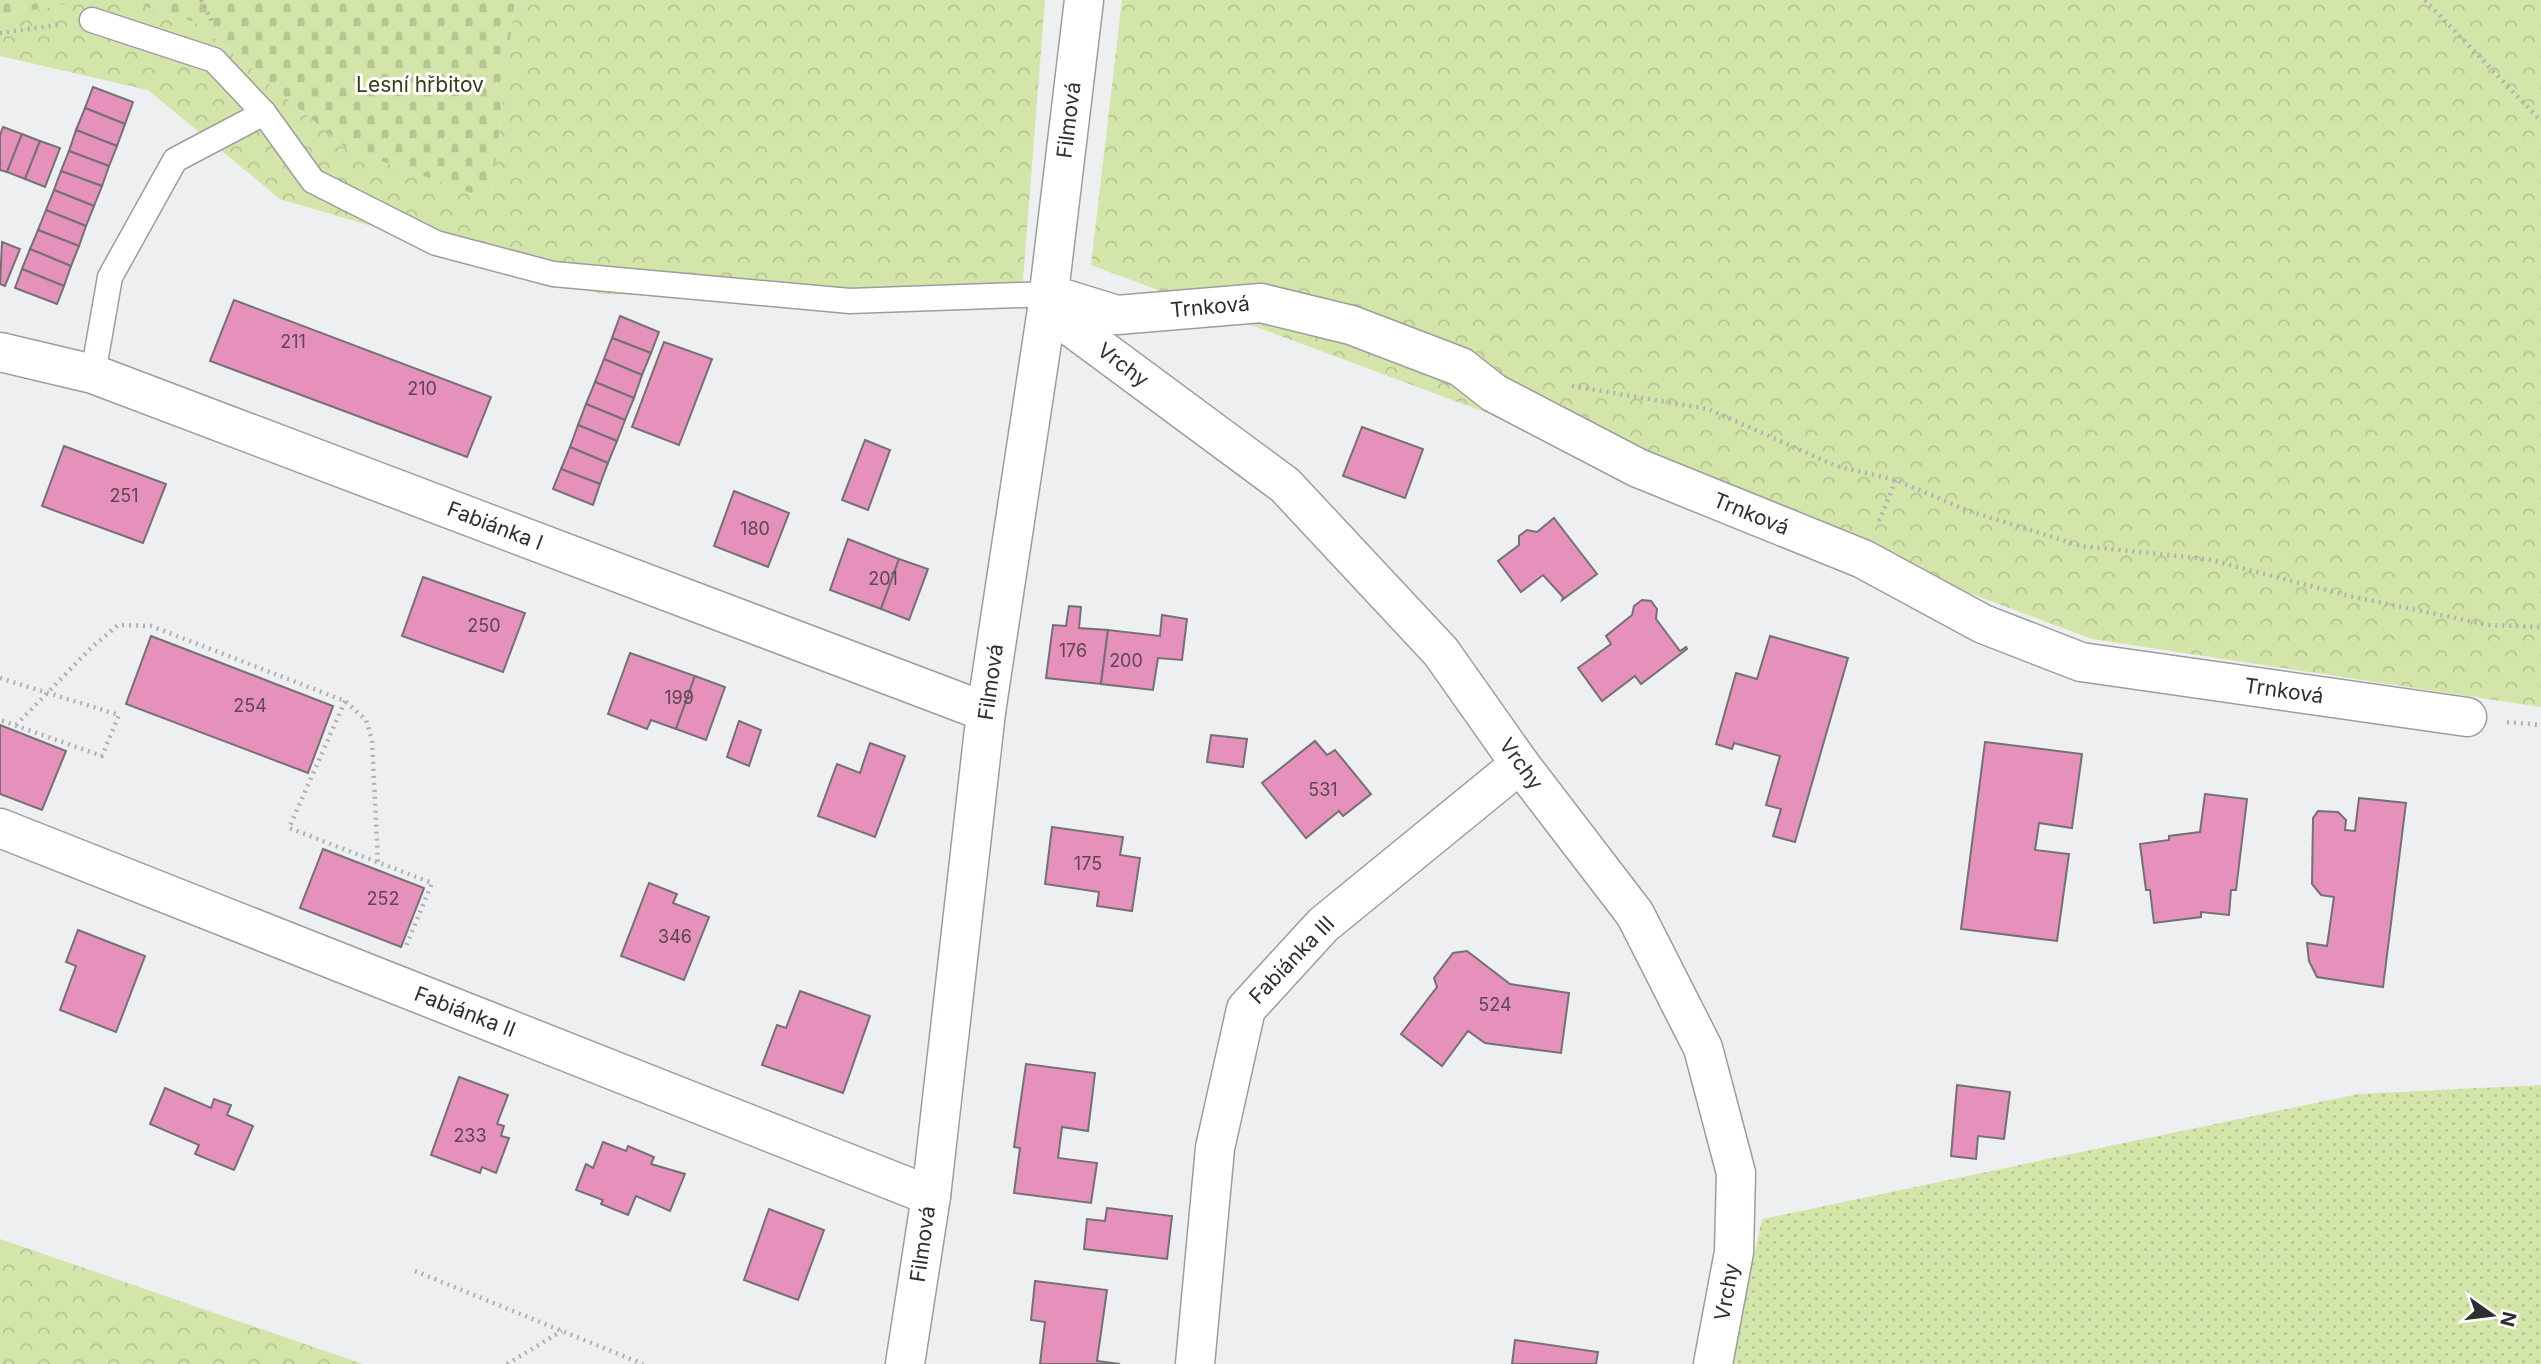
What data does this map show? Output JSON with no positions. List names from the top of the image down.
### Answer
{
  "streets": {
    "street": [
      "Filmová",
      "Trnková",
      "Vrchy",
      "Fabiánka I",
      "Fabiánka III",
      "Fabiánka II"
    ]
  },
  "crossings": [
    ["Filmová", "Trnková"],
    ["Filmová", "Vrchy"],
    ["Filmová", "Fabiánka I"],
    ["Filmová", "Fabiánka II"],
    ["Trnková", "Vrchy"],
    ["Vrchy", "Fabiánka III"]
  ],
  "parks": ["Lesní hřbitov"],
  "house_numbers": [
    "211",
    "210",
    "251",
    "180",
    "201",
    "250",
    "176",
    "200",
    "199",
    "254",
    "531",
    "175",
    "252",
    "346",
    "524",
    "233"
  ],
  "north": "right"
}
